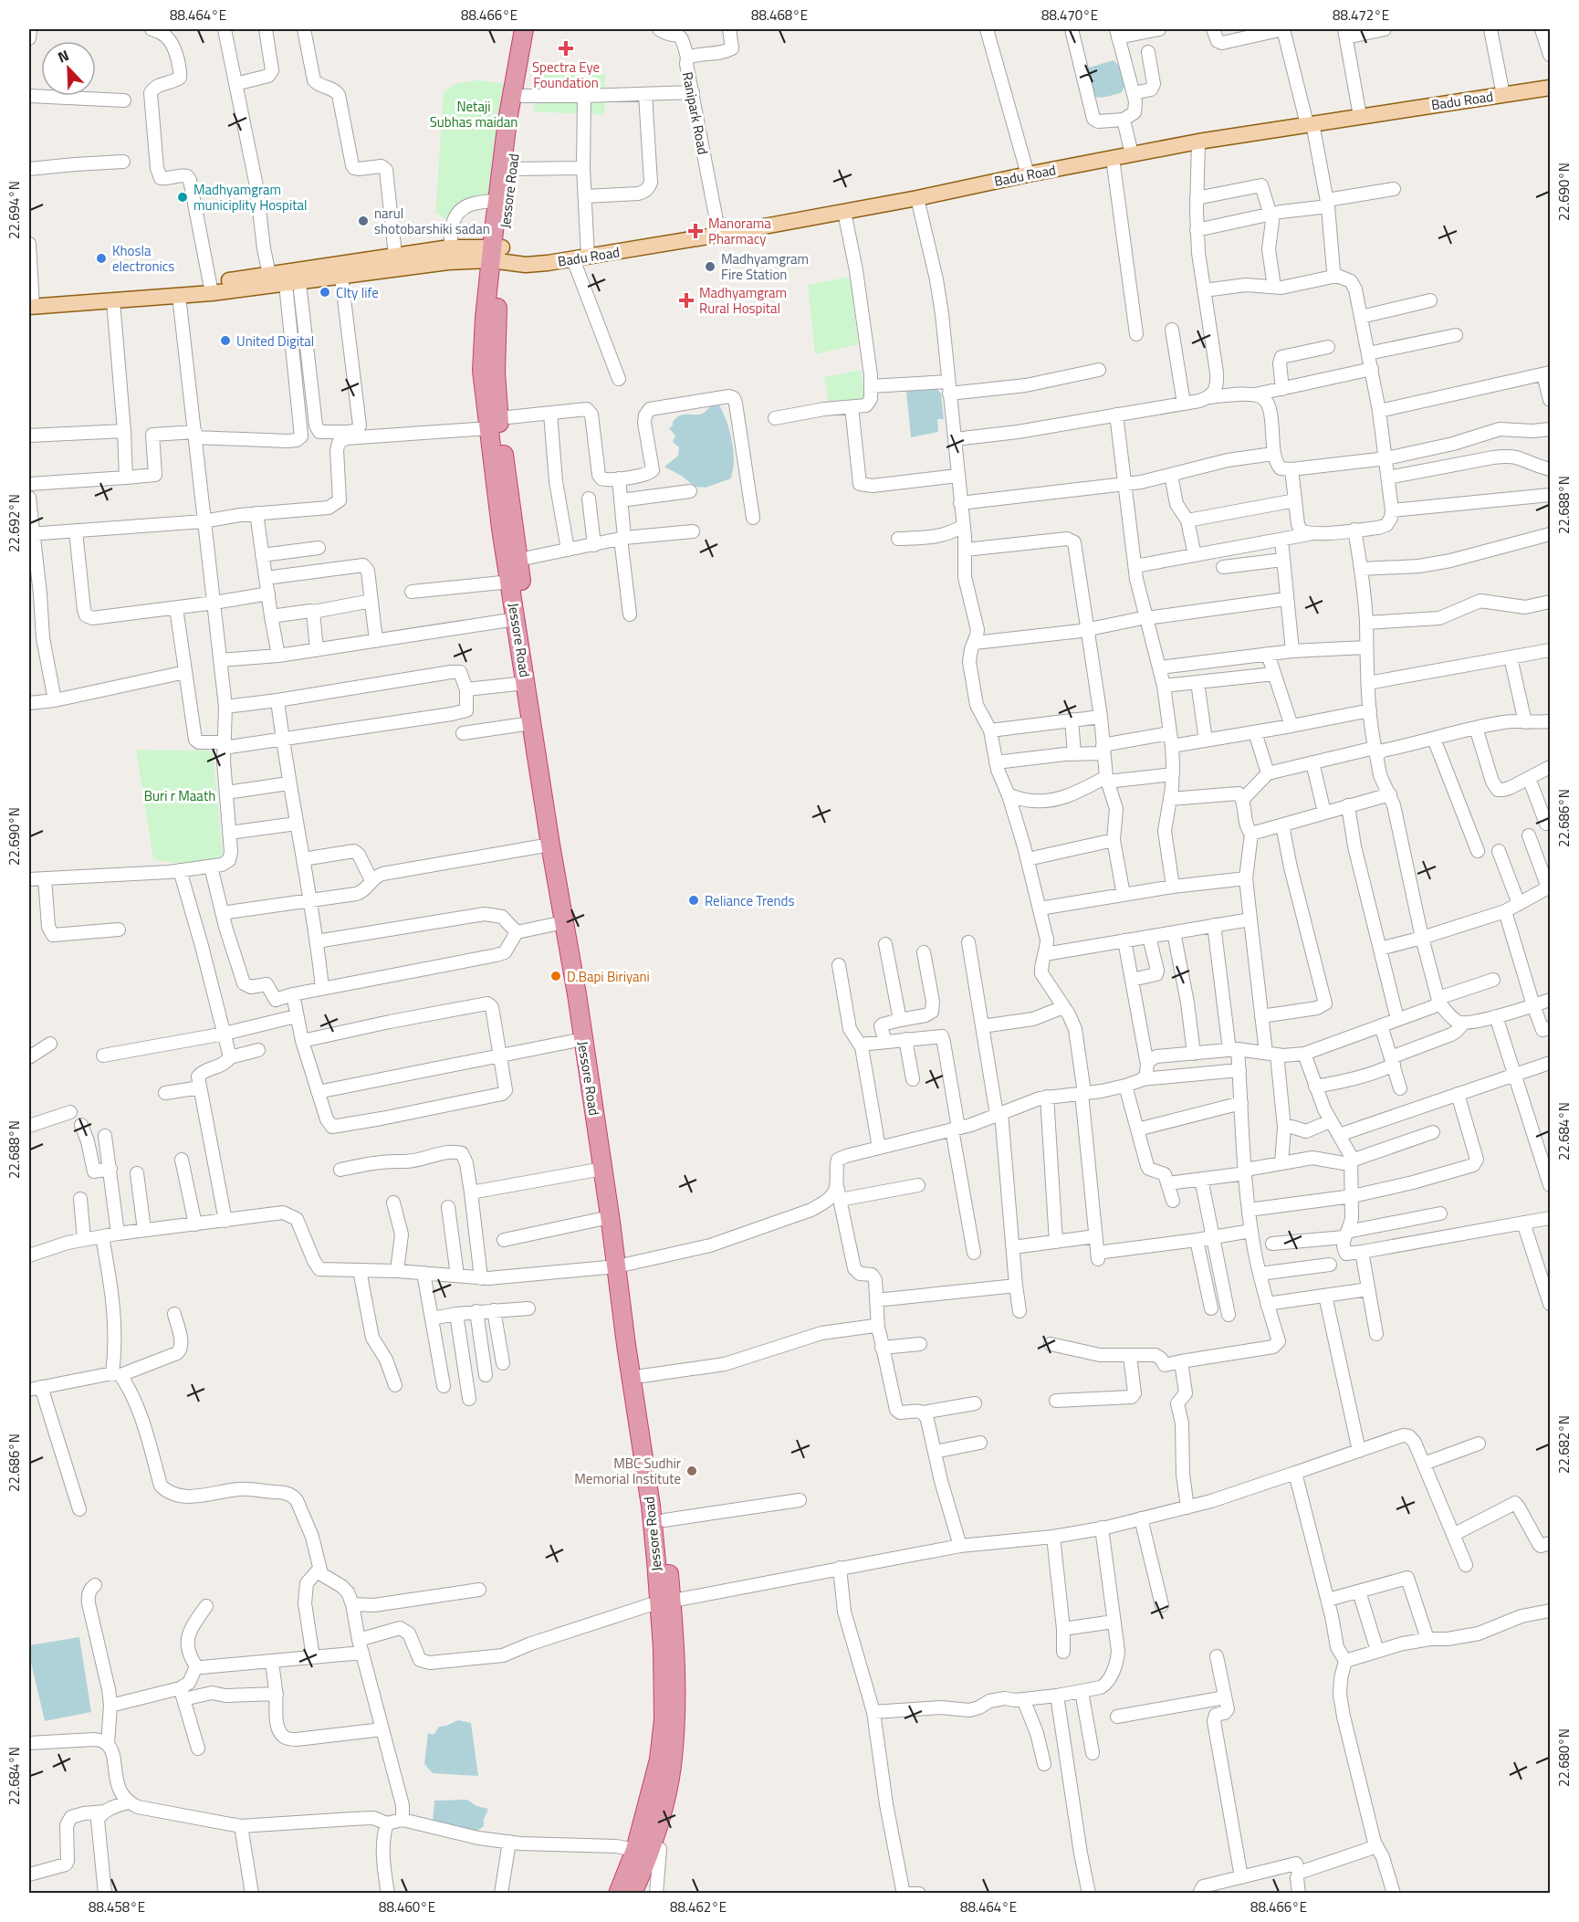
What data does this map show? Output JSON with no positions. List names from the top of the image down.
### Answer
{
  "streets": {
    "highway": ["Jessore Road"],
    "main road": ["Badu Road"],
    "street": ["Ranipark Road"]
  },
  "crossings": [
    ["Badu Road", "Ranipark Road"],
    ["Badu Road", "Jessore Road"]
  ],
  "parks": ["Netaji Subhas maidan", "Buri r Maath"],
  "places": {
    "health": ["Spectra Eye Foundation", "Manorama Pharmacy", "Madhyamgram Rural Hospital"],
    "other": [
      "Madhyamgram municiplity Hospital",
      "narul shotobarshiki sadan",
      "Khosla electronics",
      "Madhyamgram Fire Station",
      "CIty life",
      "United Digital",
      "Reliance Trends",
      "D.Bapi Biriyani",
      "MBC Sudhir Memorial Institute"
    ]
  },
  "north": "top left",
  "coordinates": [
    "88.464°E",
    "88.466°E",
    "88.468°E",
    "88.470°E",
    "88.472°E",
    "22.690°N",
    "22.694°N",
    "22.688°N",
    "22.692°N",
    "22.686°N",
    "22.684°N",
    "22.682°N",
    "22.680°N",
    "88.458°E",
    "88.460°E",
    "88.462°E"
  ]
}
